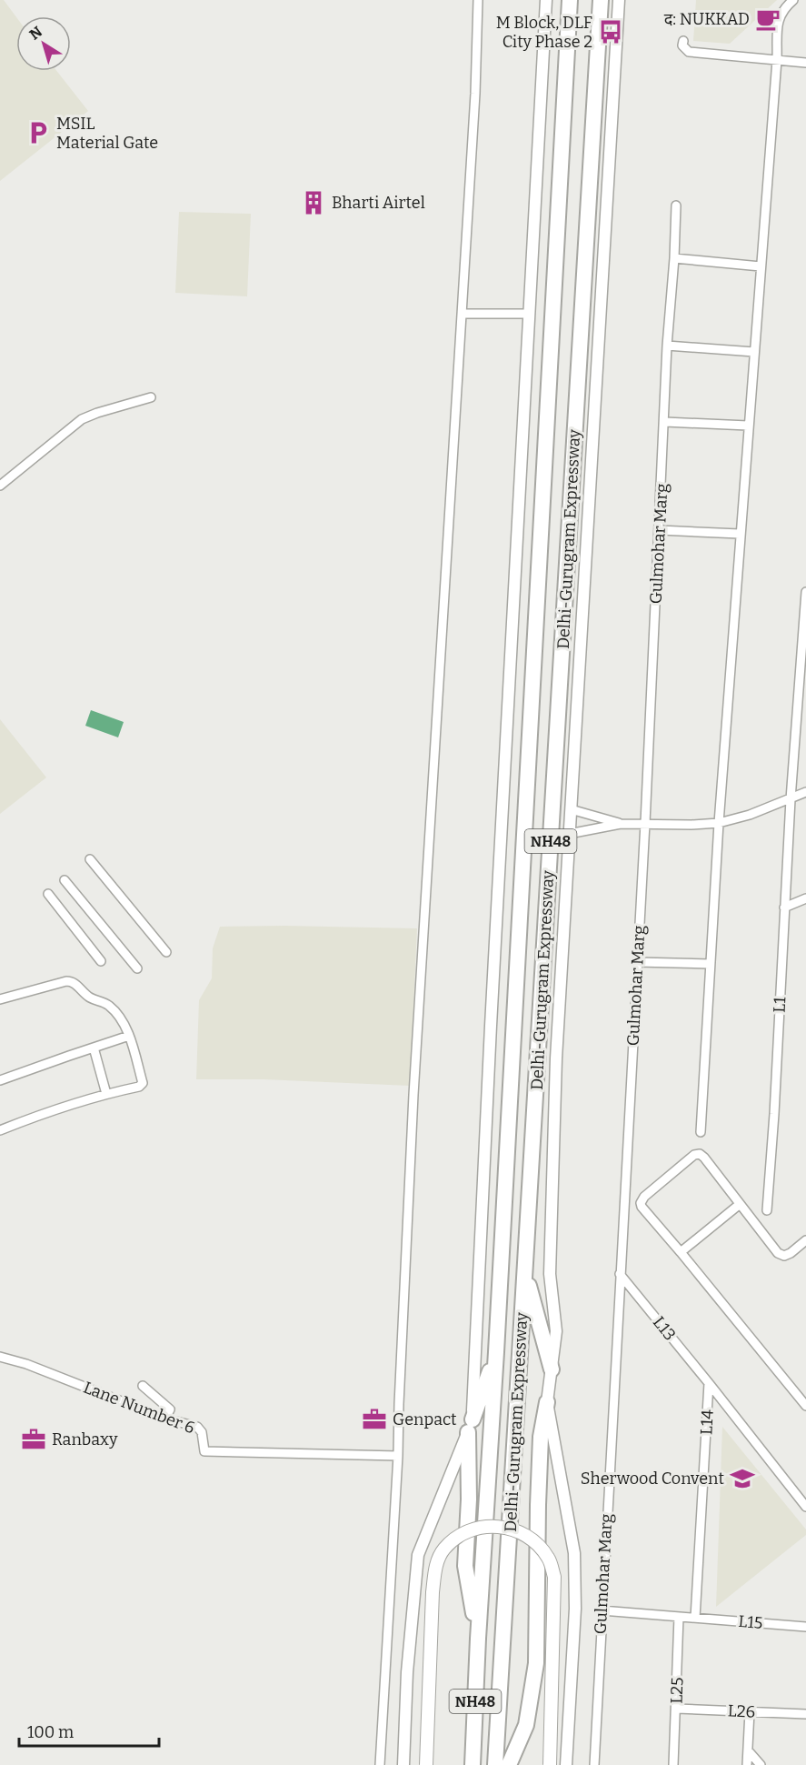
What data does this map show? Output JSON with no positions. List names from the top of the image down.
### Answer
{
  "streets": {
    "highway": ["Delhi-Gurugram Expressway", "NH48"],
    "street": [
      "Gulmohar Marg",
      "L1",
      "L13",
      "Lane Number 6",
      "L14",
      "L15",
      "L25",
      "L26"
    ]
  },
  "crossings": [
    ["Gulmohar Marg", "L13"],
    ["Gulmohar Marg", "L15"],
    ["L13", "L14"],
    ["L14", "L15"],
    ["L15", "L25"],
    ["L25", "L26"]
  ],
  "places": {
    "cafe": ["द: NUKKAD"],
    "bus stop": ["M Block, DLF City Phase 2"],
    "parking": ["MSIL Material Gate"],
    "building": ["Bharti Airtel"],
    "office": ["Genpact", "Ranbaxy"],
    "school or university": ["Sherwood Convent"]
  },
  "scale_bar": "100 m",
  "north": "top left"
}
